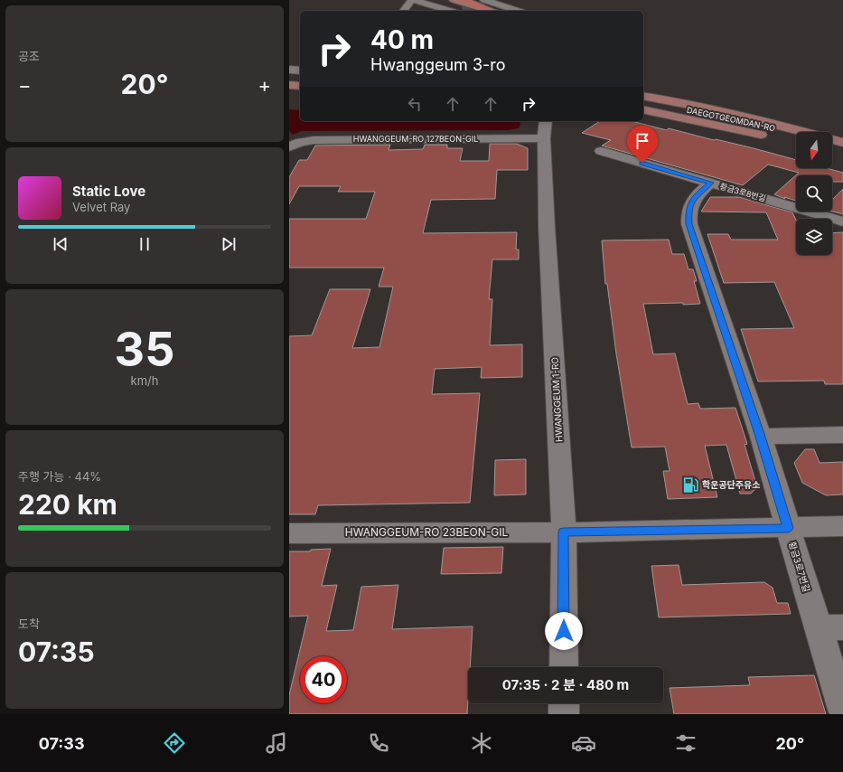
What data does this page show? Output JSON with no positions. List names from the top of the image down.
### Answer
{
  "streets": {
    "main road": ["DAEGOTGEOMDAN-RO"],
    "street": [
      "HWANGGEUM-RO 127BEON-GIL",
      "황금3로8번길",
      "HWANGGEUM 1-RO",
      "HWANGGEUM-RO 23BEON-GIL",
      "황금3로7번길"
    ]
  },
  "crossings": [
    ["HWANGGEUM-RO 127BEON-GIL", "HWANGGEUM 1-RO"],
    ["황금3로8번길", "황금3로7번길"],
    ["HWANGGEUM 1-RO", "HWANGGEUM-RO 23BEON-GIL"],
    ["HWANGGEUM-RO 23BEON-GIL", "황금3로7번길"]
  ],
  "places": {
    "fuel station": ["학운공단주유소"]
  },
  "north": "bottom",
  "page": {
    "tile": [
      "공조",
      ["35", "km/h"],
      ["주행 가능 · 44%", "220 km"],
      ["도착", "07:35"]
    ],
    "turn": ["40 m", "Hwanggeum 3-ro"],
    "heat": ["−", "20°", "+"],
    "song": ["Static Love", "Velvet Ray"],
    "limit": "40",
    "trip": "07:35 · 2 분 · 480 m",
    "tabs": ["07:33", "20°"]
  }
}
